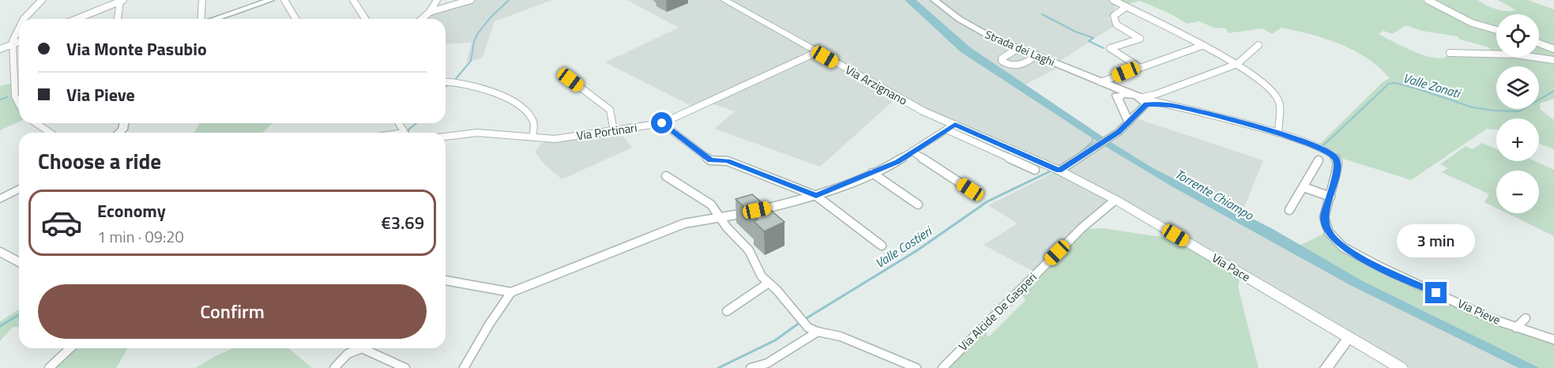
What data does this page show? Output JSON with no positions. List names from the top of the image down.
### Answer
{
  "streets": {
    "main road": ["Via Arzignano", "Via Pace"],
    "street": [
      "Strada dei Laghi",
      "Via Portinari",
      "Via Alcide De Gasperi",
      "Via Pieve"
    ]
  },
  "crossings": [
    ["Via Arzignano", "Via Portinari"],
    ["Via Arzignano", "Via Pace"],
    ["Via Pace", "Via Alcide De Gasperi"]
  ],
  "water": ["Valle Zonati", "Torrente Chiampo", "Valle Costieri"],
  "page": {
    "map_buttons": ["+", "−"],
    "banner": ["Via Monte Pasubio", "Via Pieve"],
    "heading": "Choose a ride",
    "list": [
      {
        "name": "Economy",
        "note": "1 min · 09:20",
        "value": "€3.69"
      }
    ],
    "bubble": "3 min",
    "buttons": "Confirm"
  }
}
